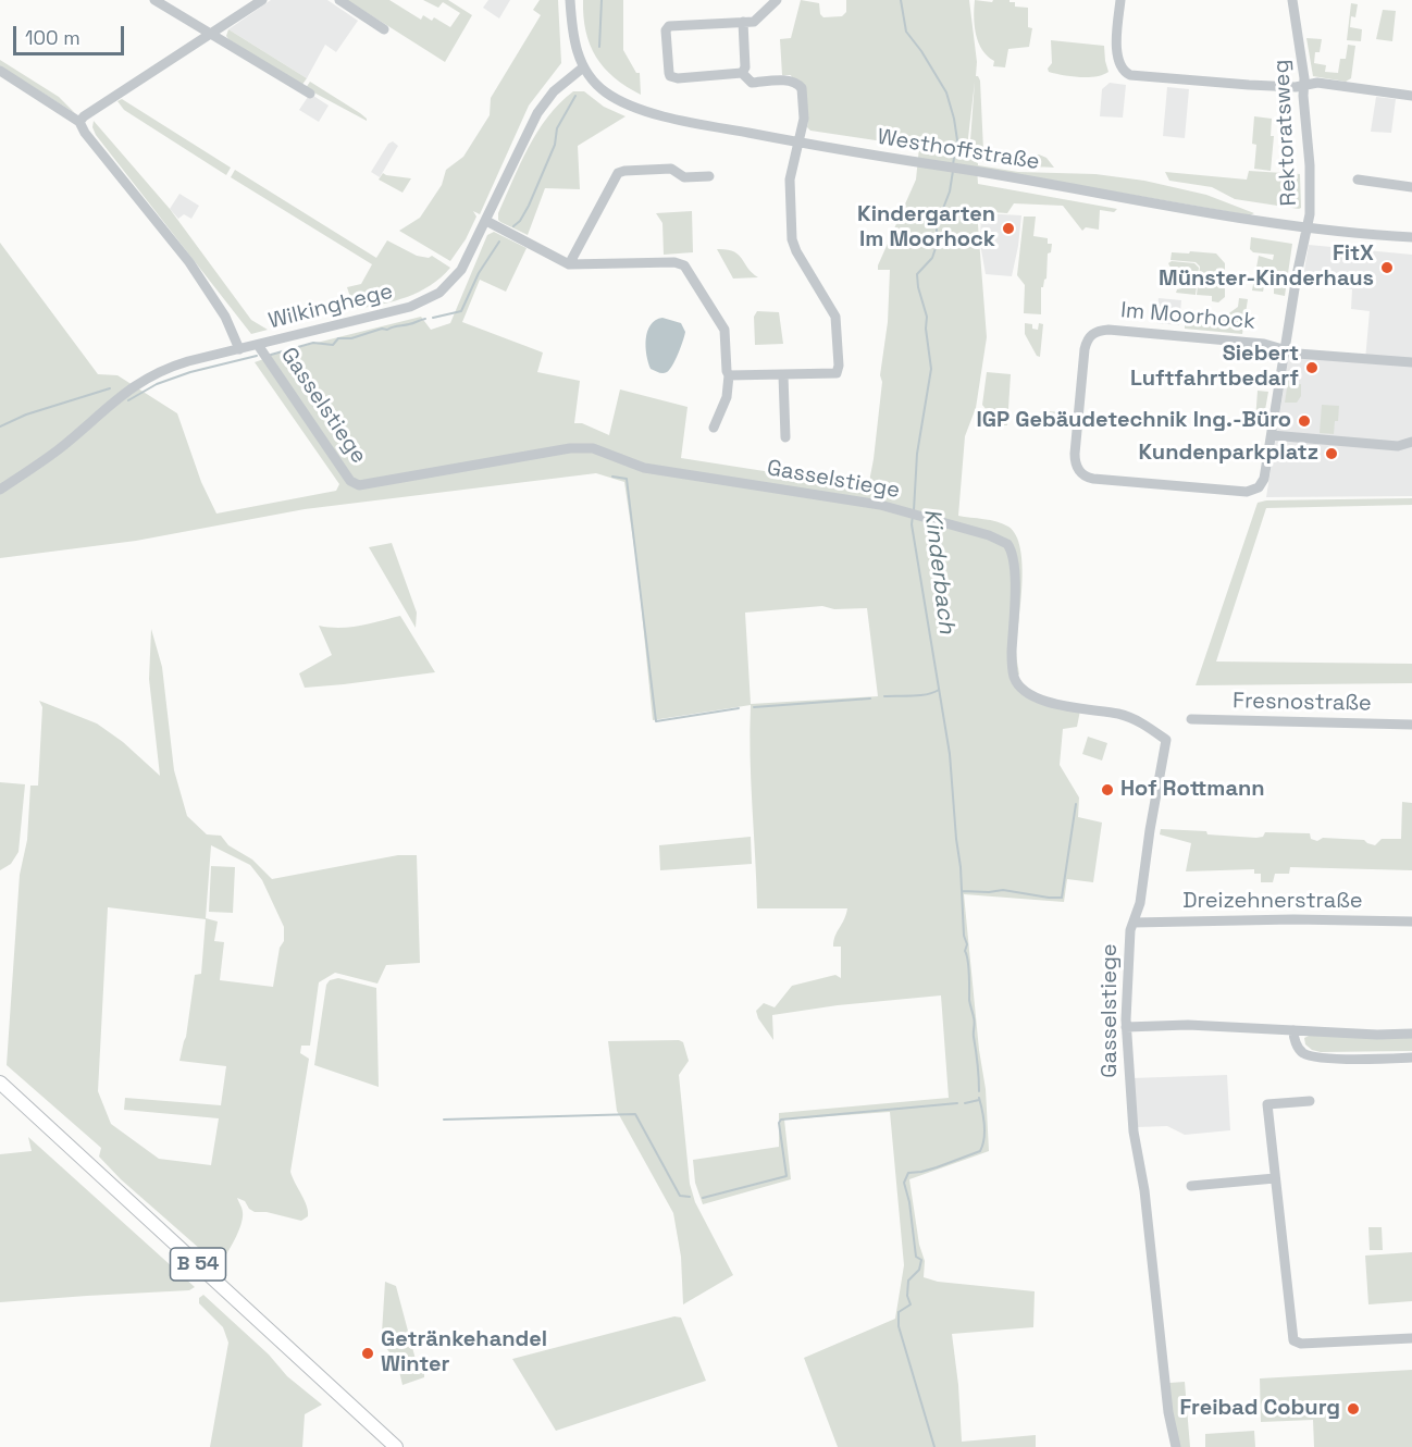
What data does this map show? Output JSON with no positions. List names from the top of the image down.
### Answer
{
  "streets": {
    "main road": ["B 54"],
    "street": [
      "Rektoratsweg",
      "Westhoffstraße",
      "Wilkinghege",
      "Im Moorhock",
      "Gasselstiege",
      "Fresnostraße",
      "Dreizehnerstraße"
    ]
  },
  "crossings": [
    ["Rektoratsweg", "Westhoffstraße"],
    ["Rektoratsweg", "Im Moorhock"],
    ["Westhoffstraße", "Wilkinghege"],
    ["Wilkinghege", "Gasselstiege"],
    ["Gasselstiege", "Dreizehnerstraße"]
  ],
  "water": ["Kinderbach"],
  "places": [
    "Kindergarten Im Moorhock",
    "FitX Münster-Kinderhaus",
    "Siebert Luftfahrtbedarf",
    "IGP Gebäudetechnik Ing.-Büro",
    "Kundenparkplatz",
    "Hof Rottmann",
    "Getränkehandel Winter",
    "Freibad Coburg"
  ],
  "scale_bar": "100 m"
}
